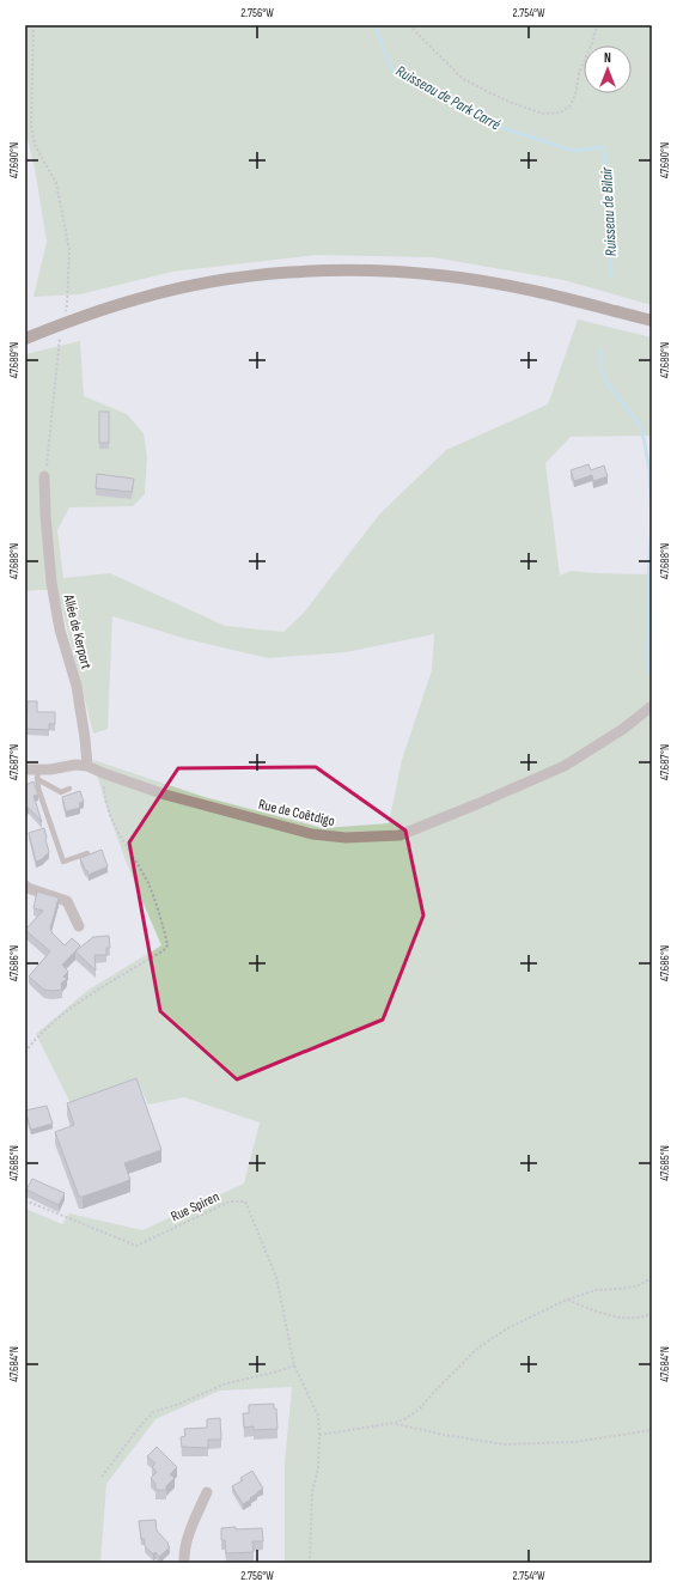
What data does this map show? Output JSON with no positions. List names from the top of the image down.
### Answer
{
  "streets": {
    "street": ["Allée de Kerport", "Rue de Coëtdigo"],
    "path": ["Rue Spiren"]
  },
  "crossings": [
    ["Allée de Kerport", "Rue de Coëtdigo"]
  ],
  "water": ["Ruisseau de Park Carré", "Ruisseau de Bilair"],
  "north": "top",
  "coordinates": [
    "2.756°W",
    "2.754°W",
    "47.690°N",
    "47.689°N",
    "47.688°N",
    "47.687°N",
    "47.686°N",
    "47.685°N",
    "47.684°N"
  ]
}
